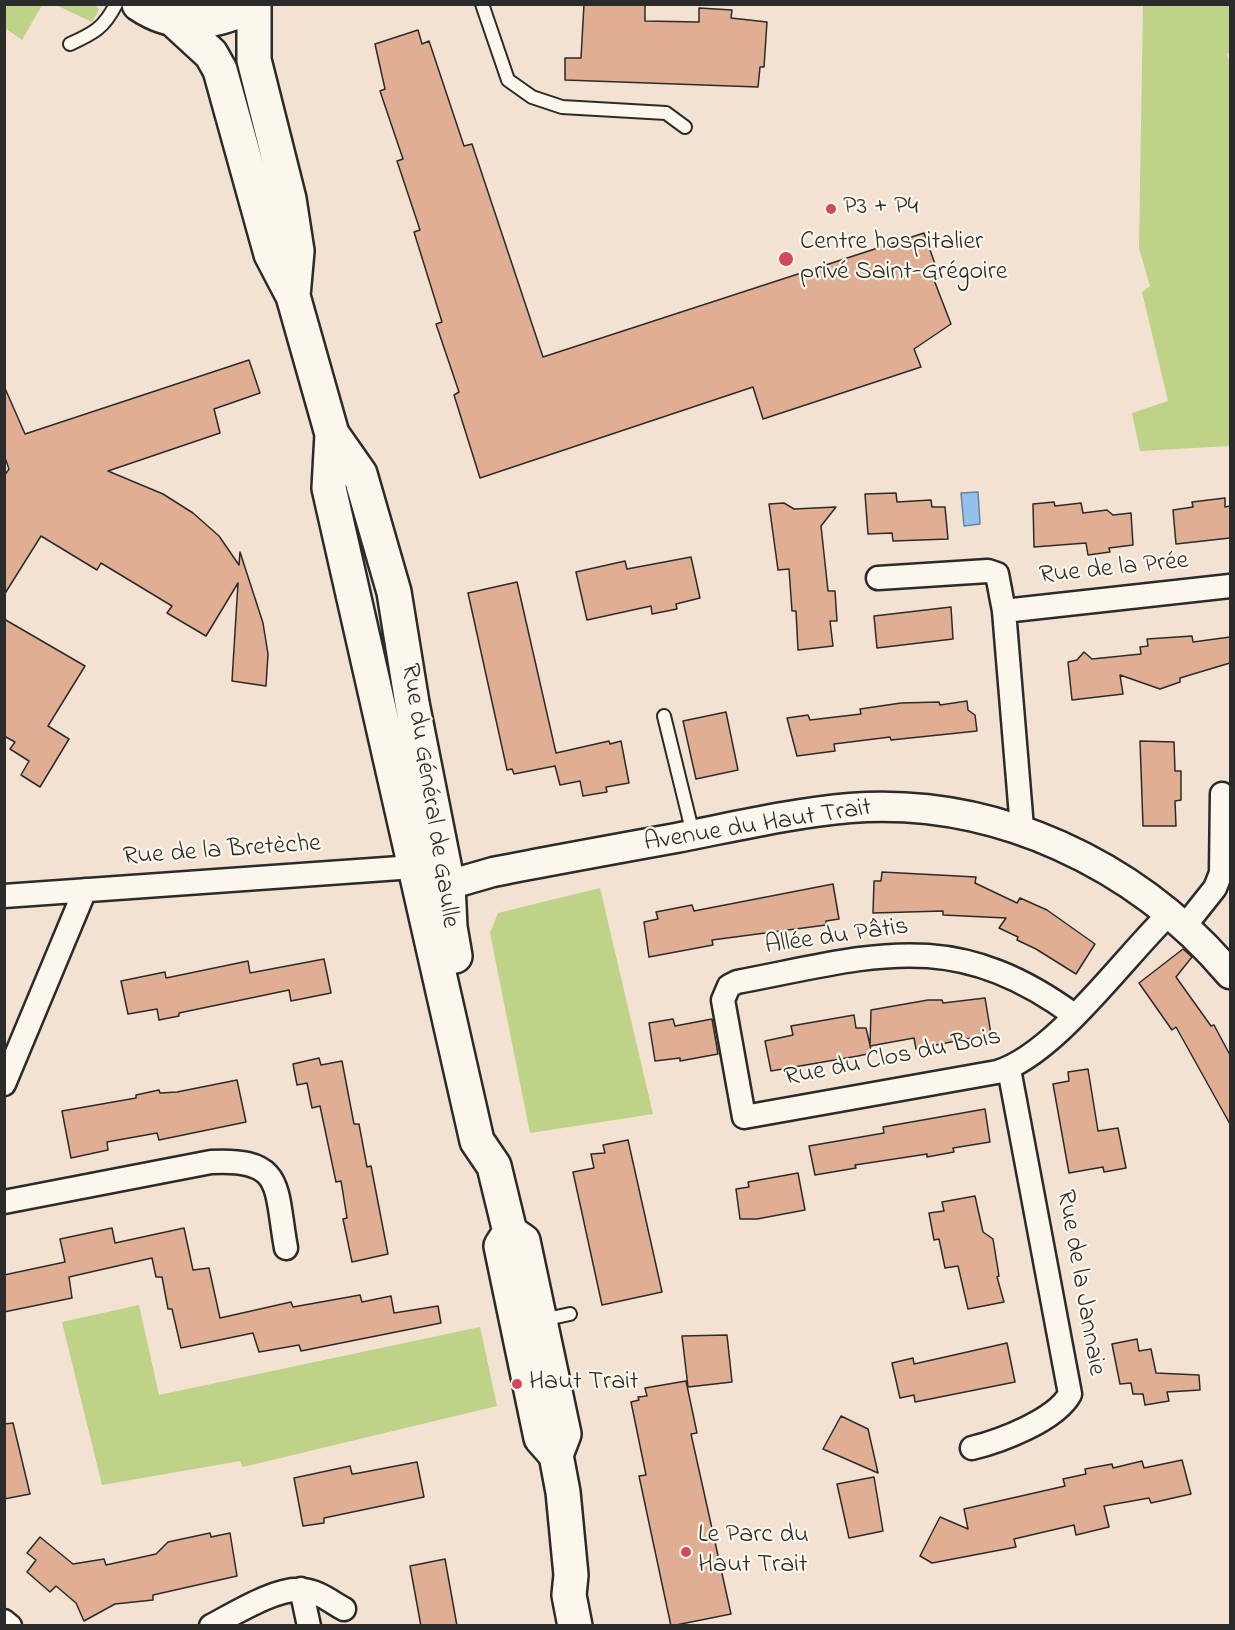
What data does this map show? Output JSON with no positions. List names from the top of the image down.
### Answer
{
  "streets": {
    "main road": ["Rue du Général de Gaulle"],
    "street": [
      "Rue de la Prée",
      "Avenue du Haut Trait",
      "Rue de la Bretèche",
      "Allée du Pâtis",
      "Rue du Clos du Bois",
      "Rue de la Jannaie"
    ]
  },
  "crossings": [
    ["Rue du Général de Gaulle", "Avenue du Haut Trait"],
    ["Rue du Général de Gaulle", "Rue de la Bretèche"],
    ["Avenue du Haut Trait", "Rue de la Bretèche"],
    ["Avenue du Haut Trait", "Rue du Clos du Bois"],
    ["Allée du Pâtis", "Rue du Clos du Bois"],
    ["Rue du Clos du Bois", "Rue de la Jannaie"]
  ],
  "places": [
    "P3 + P4",
    "Centre hospitalier privé Saint-Grégoire",
    "Haut Trait",
    "Le Parc du Haut Trait"
  ]
}
